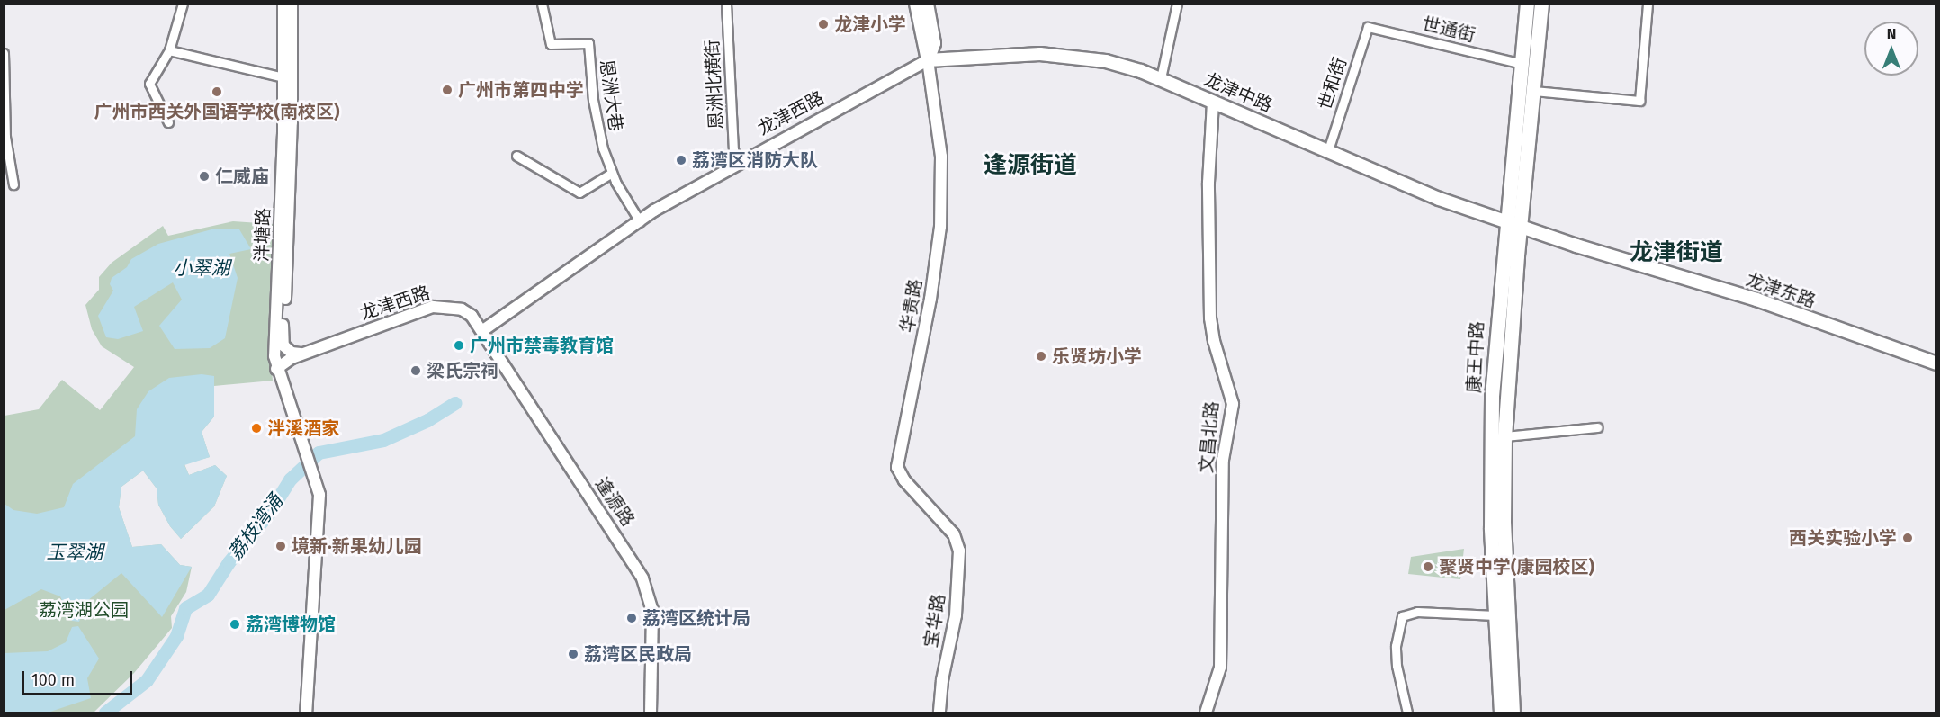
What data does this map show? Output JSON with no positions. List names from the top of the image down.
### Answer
{
  "streets": {
    "main road": ["龙津中路", "龙津东路", "康王中路"],
    "street": [
      "世通街",
      "世和街",
      "恩洲北横街",
      "恩洲大巷",
      "龙津西路",
      "泮塘路",
      "华贵路",
      "文昌北路",
      "逢源路",
      "宝华路"
    ]
  },
  "crossings": [
    ["世通街", "世和街"],
    ["世通街", "康王中路"],
    ["世和街", "龙津中路"],
    ["恩洲北横街", "龙津西路"],
    ["龙津中路", "龙津西路"],
    ["龙津中路", "龙津东路"],
    ["龙津中路", "华贵路"],
    ["龙津中路", "康王中路"],
    ["龙津中路", "文昌北路"],
    ["恩洲大巷", "龙津西路"],
    ["龙津西路", "泮塘路"],
    ["龙津西路", "华贵路"],
    ["龙津西路", "逢源路"],
    ["龙津东路", "康王中路"],
    ["华贵路", "宝华路"]
  ],
  "districts": ["逢源街道", "龙津街道"],
  "water": ["小翠湖", "荔枝湾涌", "玉翠湖"],
  "parks": ["荔湾湖公园"],
  "places": [
    "龙津小学",
    "广州市第四中学",
    "广州市西关外国语学校(南校区)",
    "荔湾区消防大队",
    "仁威庙",
    "广州市禁毒教育馆",
    "乐贤坊小学",
    "梁氏宗祠",
    "泮溪酒家",
    "西关实验小学",
    "境新·新果幼儿园",
    "聚贤中学(康园校区)",
    "荔湾区统计局",
    "荔湾博物馆",
    "荔湾区民政局"
  ],
  "scale_bar": "100 m",
  "north": "top"
}
